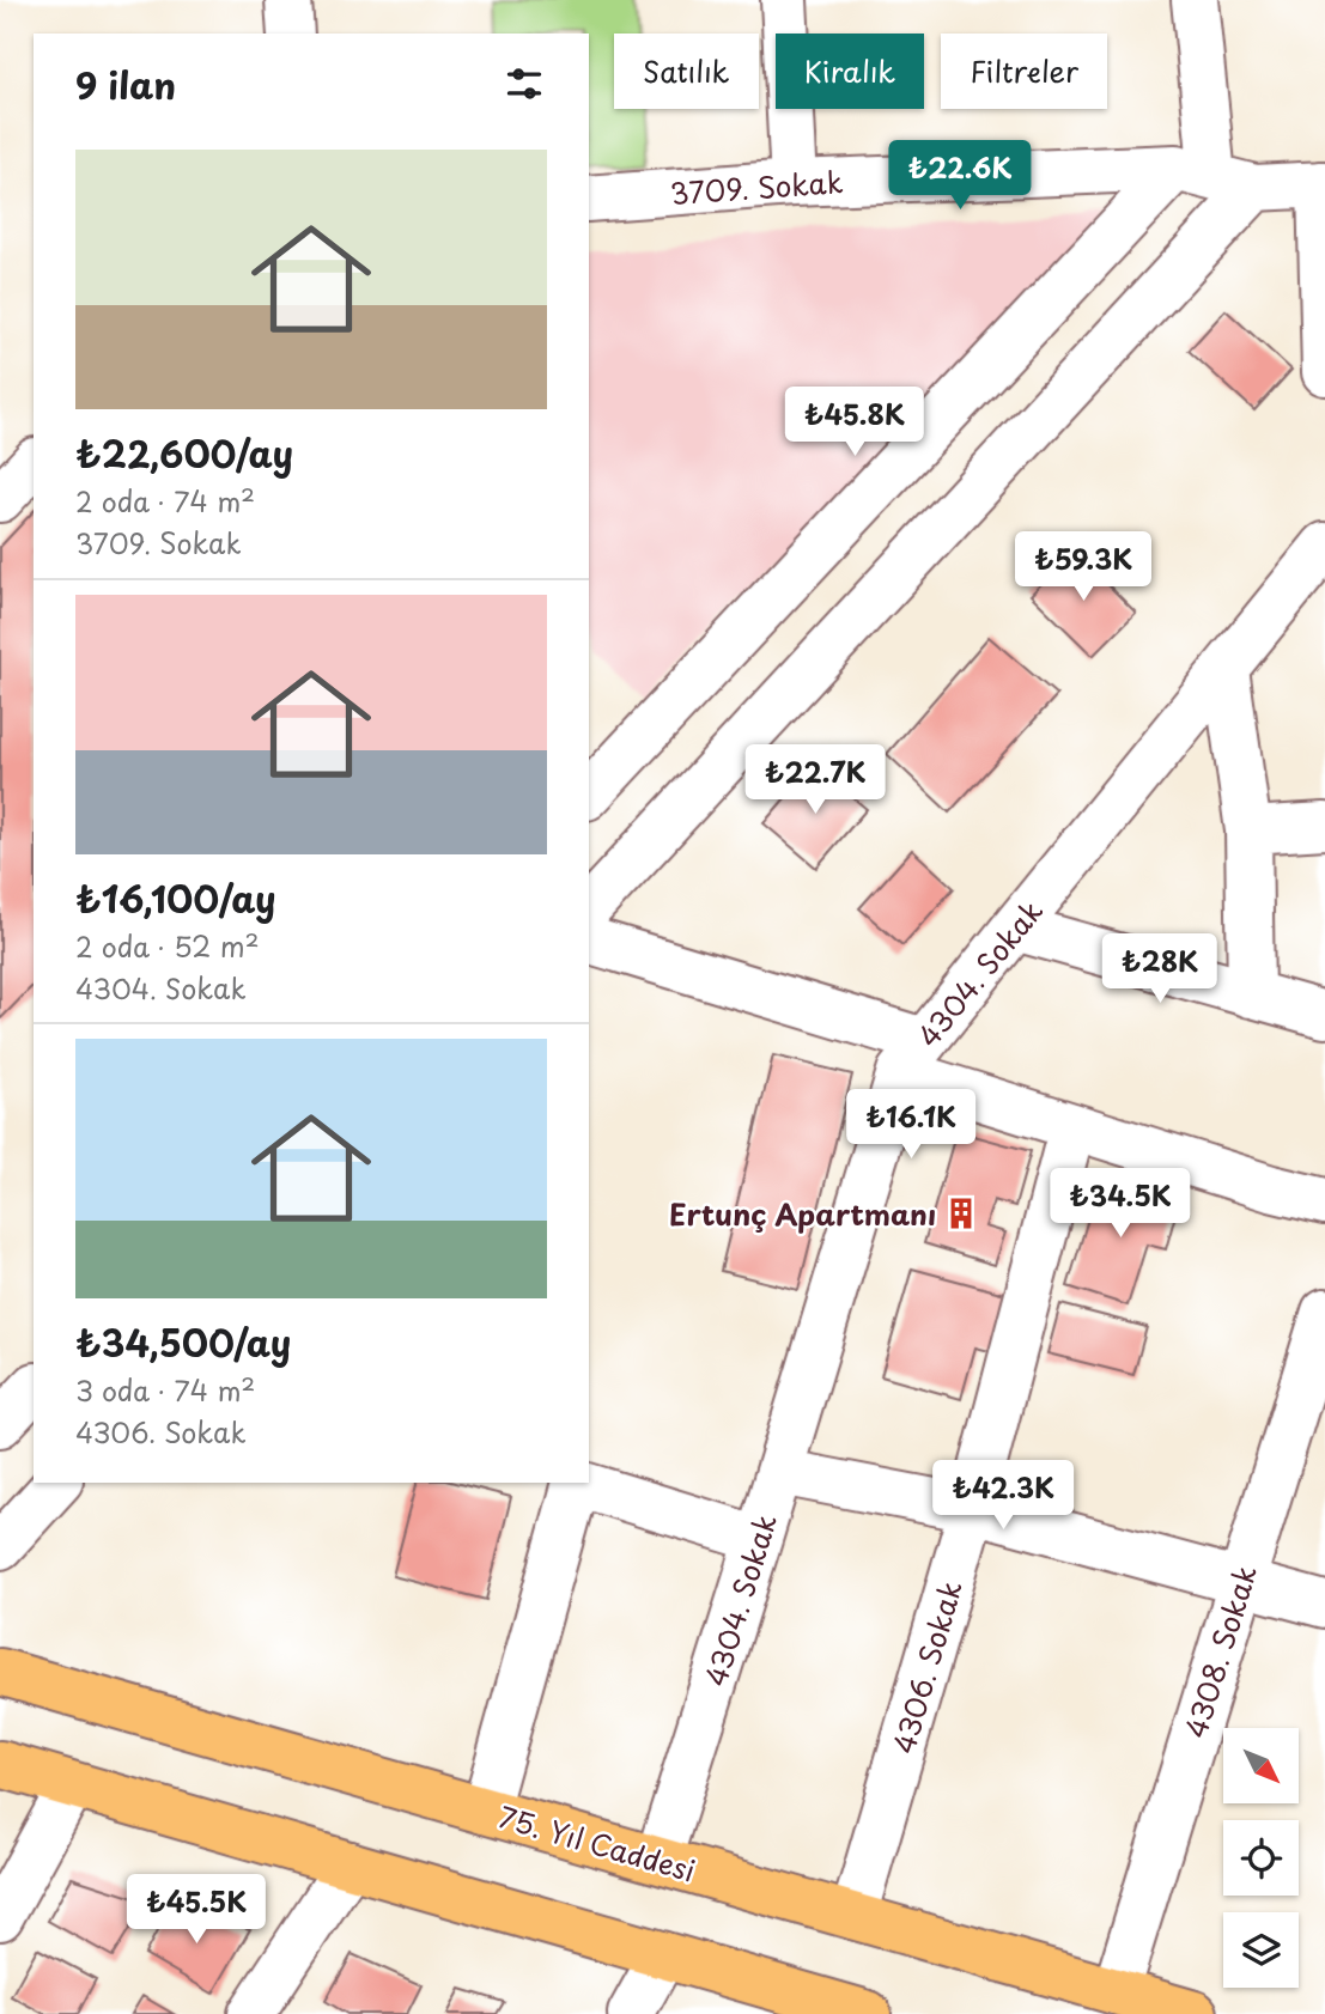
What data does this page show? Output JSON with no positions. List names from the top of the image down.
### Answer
{
  "streets": {
    "main road": ["75. Yıl Caddesi"],
    "street": [
      "3709. Sokak",
      "4304. Sokak",
      "4308. Sokak",
      "4306. Sokak"
    ]
  },
  "crossings": [
    ["4304. Sokak", "75. Yıl Caddesi"],
    ["4308. Sokak", "75. Yıl Caddesi"],
    ["4306. Sokak", "75. Yıl Caddesi"]
  ],
  "places": {
    "building": ["Ertunç Apartmanı"]
  },
  "north": "bottom right",
  "page": {
    "chip": ["Satılık", "Kiralık", "Filtreler"],
    "heading": "9 ilan",
    "list": [
      {
        "name": "₺22,600/ay",
        "note": "2 oda · 74 m² · 3709. Sokak"
      },
      {
        "name": "₺16,100/ay",
        "note": "2 oda · 52 m² · 4304. Sokak"
      },
      {
        "name": "₺34,500/ay",
        "note": "3 oda · 74 m² · 4306. Sokak"
      }
    ],
    "price": [
      "₺22.6K",
      "₺45.8K",
      "₺59.3K",
      "₺22.7K",
      "₺28K",
      "₺16.1K",
      "₺34.5K",
      "₺42.3K",
      "₺45.5K"
    ]
  }
}
